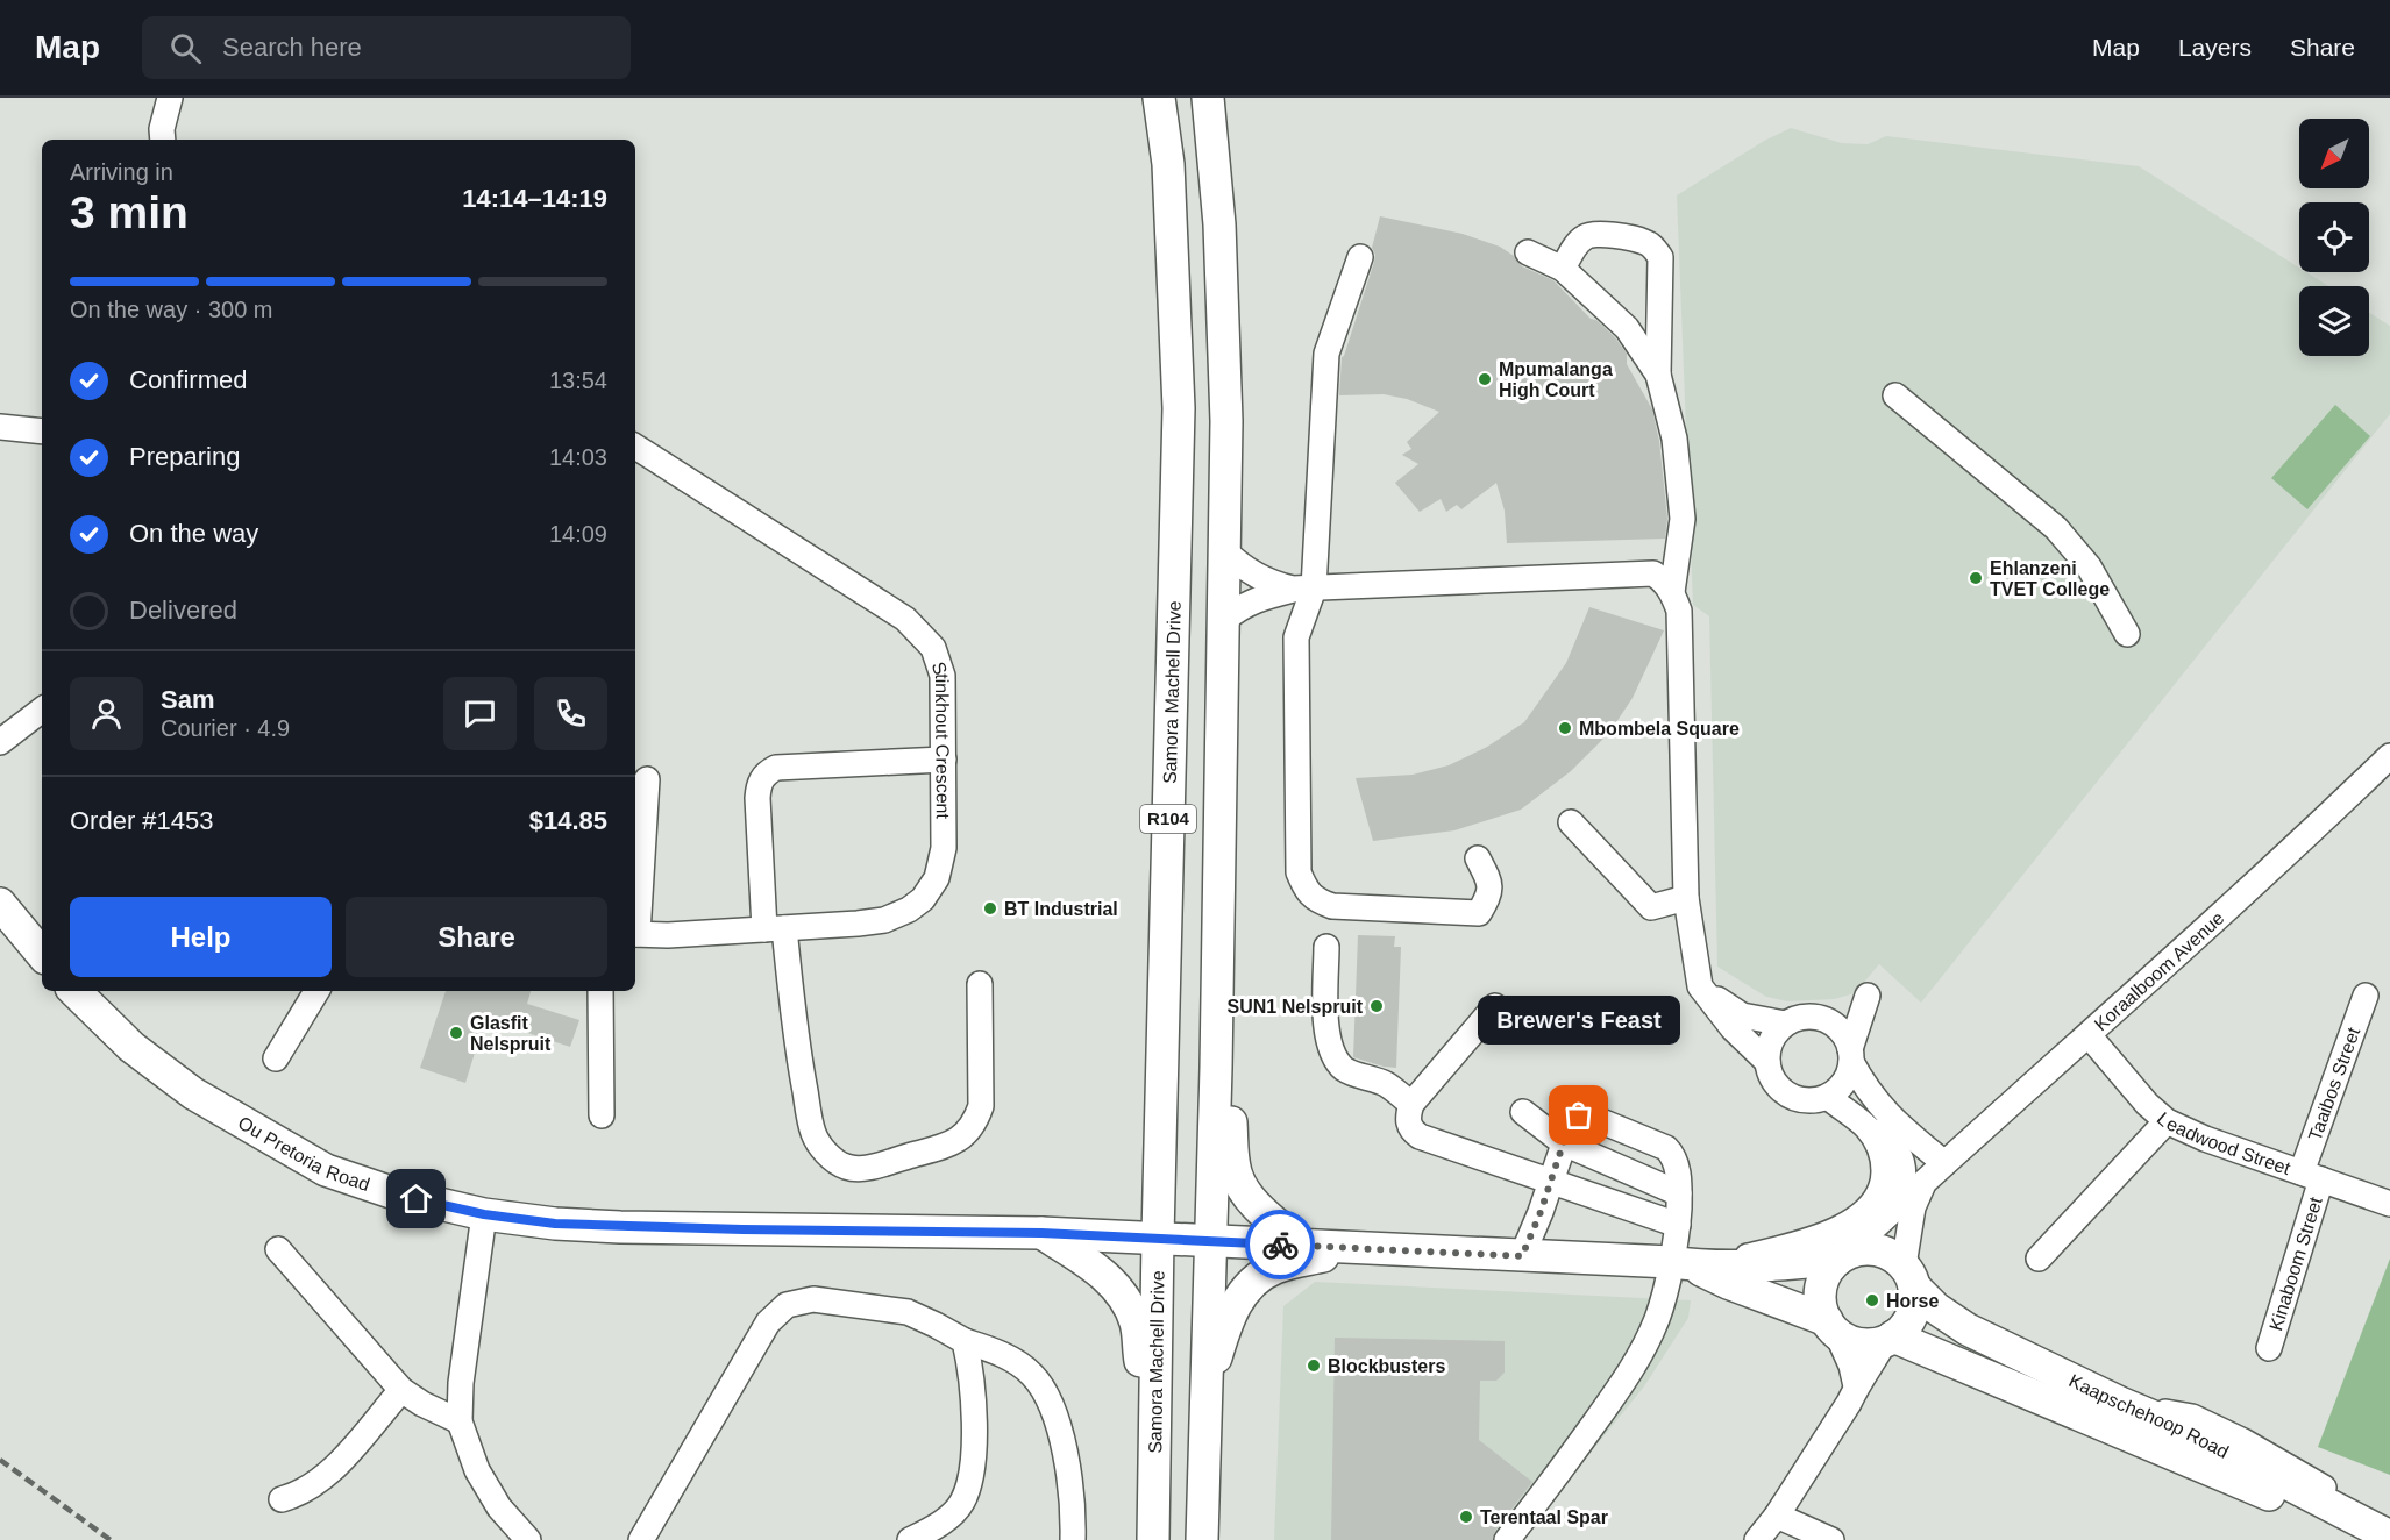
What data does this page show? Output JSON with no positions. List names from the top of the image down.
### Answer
{
  "streets": {
    "main road": [
      "Samora Machell Drive",
      "R104",
      "Ou Pretoria Road",
      "Kaapschehoop Road"
    ],
    "street": [
      "Stinkhout Crescent",
      "Koraalboom Avenue",
      "Taaibos Street",
      "Leadwood Street",
      "Kinaboom Street"
    ]
  },
  "crossings": [
    ["Samora Machell Drive", "Ou Pretoria Road"],
    ["Koraalboom Avenue", "Leadwood Street"],
    ["Koraalboom Avenue", "Kaapschehoop Road"],
    ["Taaibos Street", "Leadwood Street"],
    ["Taaibos Street", "Kinaboom Street"],
    ["Leadwood Street", "Kinaboom Street"]
  ],
  "places": [
    "Mpumalanga High Court",
    "Ehlanzeni TVET College",
    "Mbombela Square",
    "BT Industrial",
    "SUN1 Nelspruit",
    "Glasfit Nelspruit",
    "Brewer's Feast",
    "Horse",
    "Blockbusters",
    "Terentaal Spar"
  ],
  "north": "bottom left",
  "page": {
    "header": "Map",
    "search": "Search here",
    "nav": ["Map", "Layers", "Share"],
    "heading": ["3 min", "Arriving in", "14:14–14:19"],
    "panel": [
      "Sam",
      "Courier · 4.9",
      "Order #1453",
      "$14.85"
    ],
    "bar": "On the way · 300 m",
    "list": [
      ["Confirmed", "13:54"],
      ["Preparing", "14:03"],
      ["On the way", "14:09"],
      "Delivered"
    ],
    "buttons": ["Help", "Share"],
    "bubble": "Brewer's Feast"
  }
}
